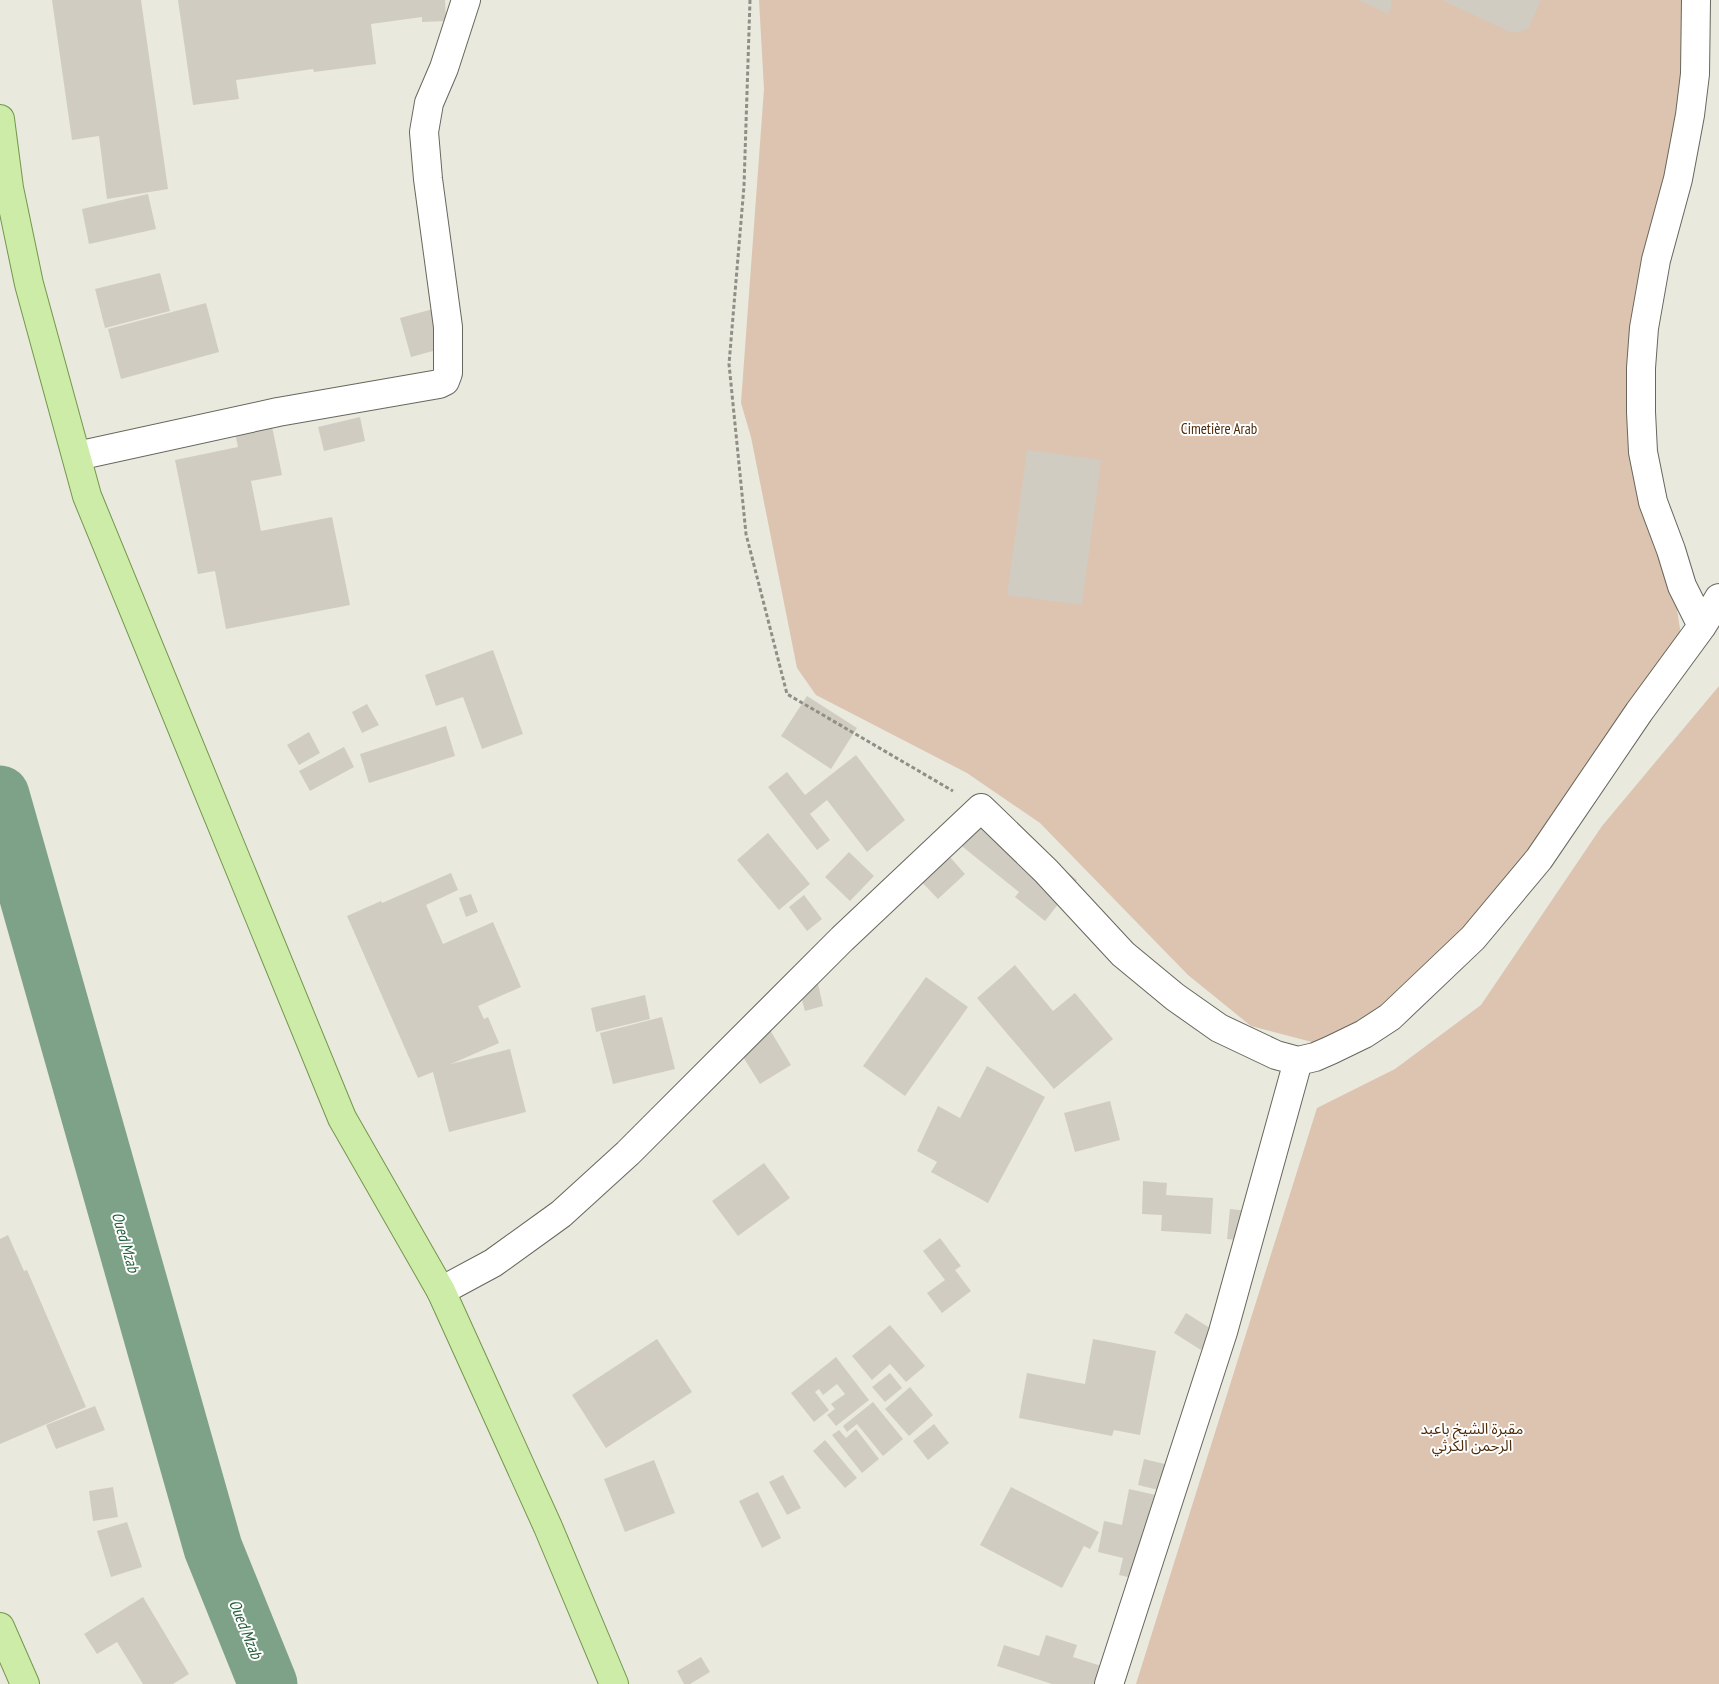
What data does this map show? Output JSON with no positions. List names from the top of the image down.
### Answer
{
  "water": ["Oued Mzab"],
  "parks": ["Cimetière Arab", "مقبرة الشيخ باعبد الرحمن الكرثي"]
}
